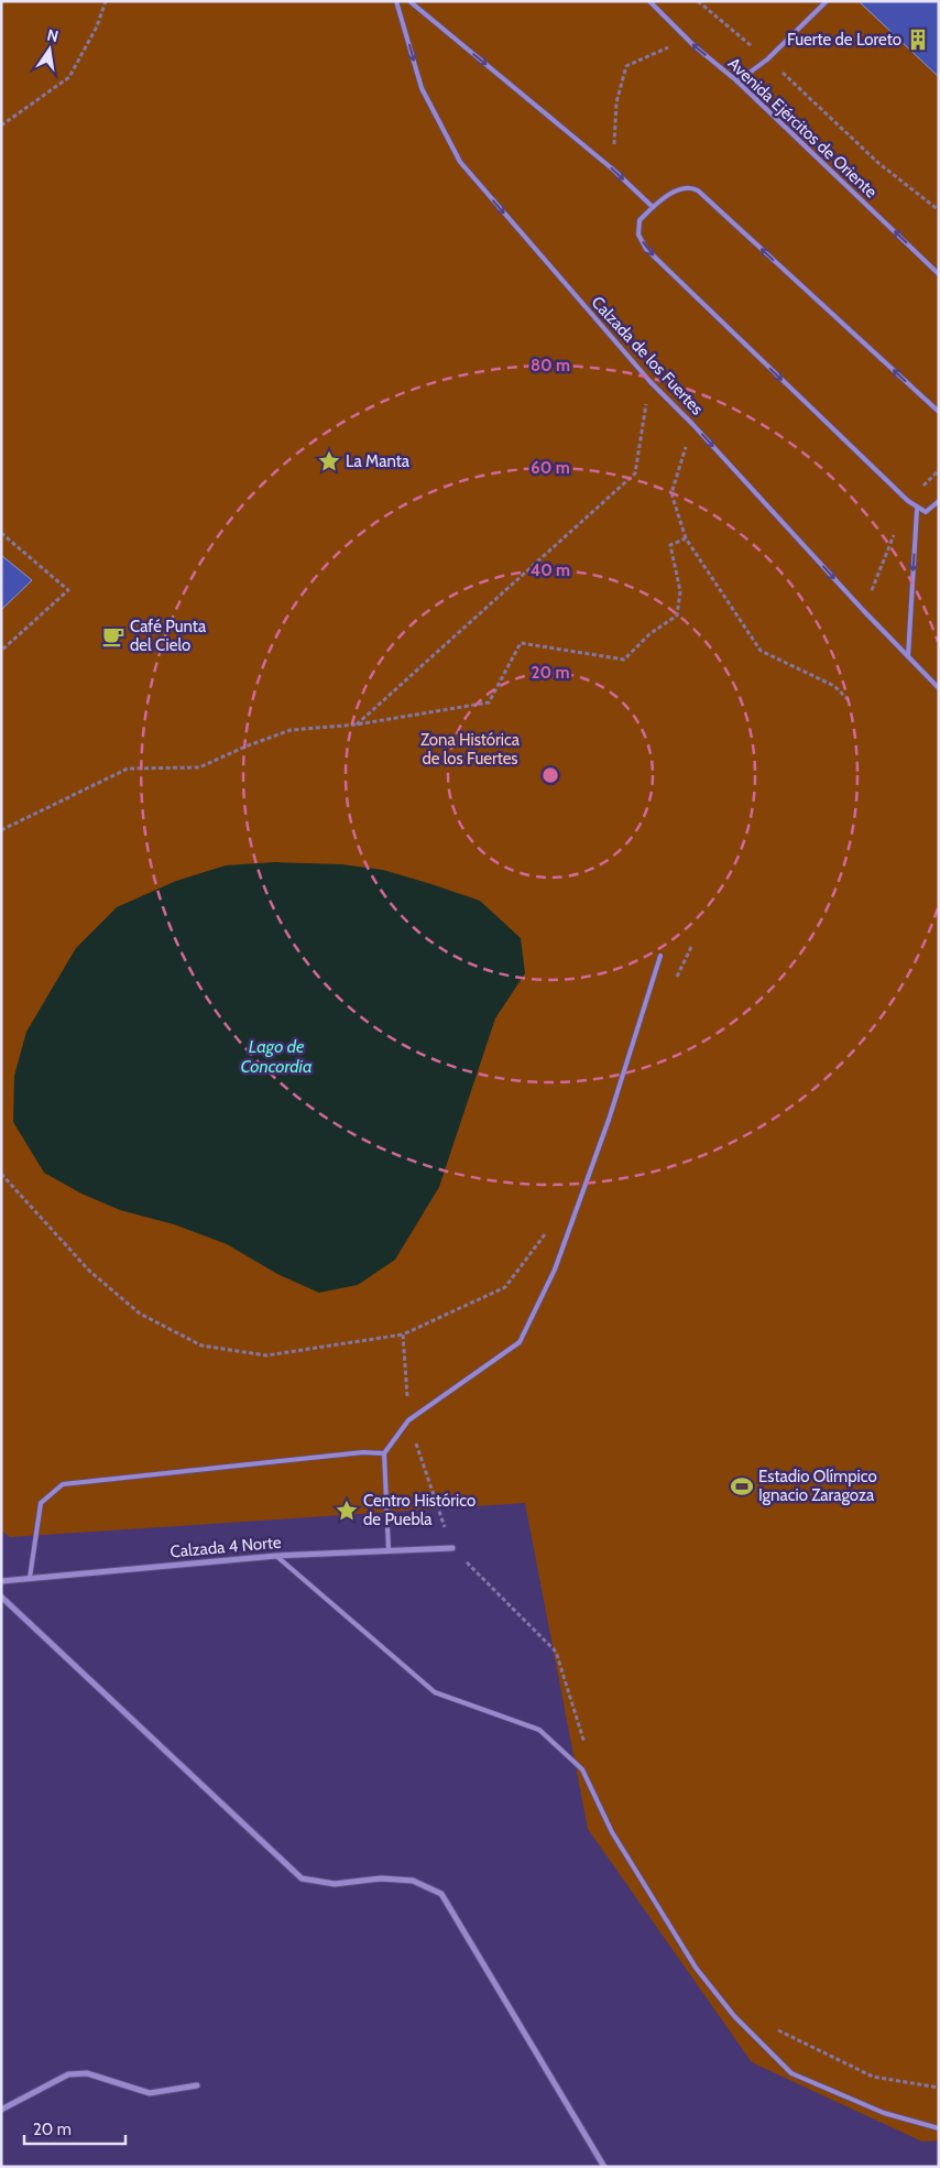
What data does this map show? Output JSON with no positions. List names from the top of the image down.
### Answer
{
  "streets": {
    "street": ["Calzada 4 Norte"],
    "lane": ["Avenida Ejércitos de Oriente", "Calzada de los Fuertes"]
  },
  "one_way": ["Avenida Ejércitos de Oriente", "Calzada de los Fuertes"],
  "water": ["Lago de Concordia"],
  "parks": ["Zona Histórica de los Fuertes"],
  "places": {
    "building": ["Fuerte de Loreto"],
    "place": ["La Manta", "Centro Histórico de Puebla"],
    "cafe": ["Café Punta del Cielo"],
    "sports": ["Estadio Olímpico Ignacio Zaragoza"]
  },
  "scale_bar": "20 m",
  "north": "top",
  "rings": [
    "80 m",
    "60 m",
    "40 m",
    "20 m"
  ]
}
